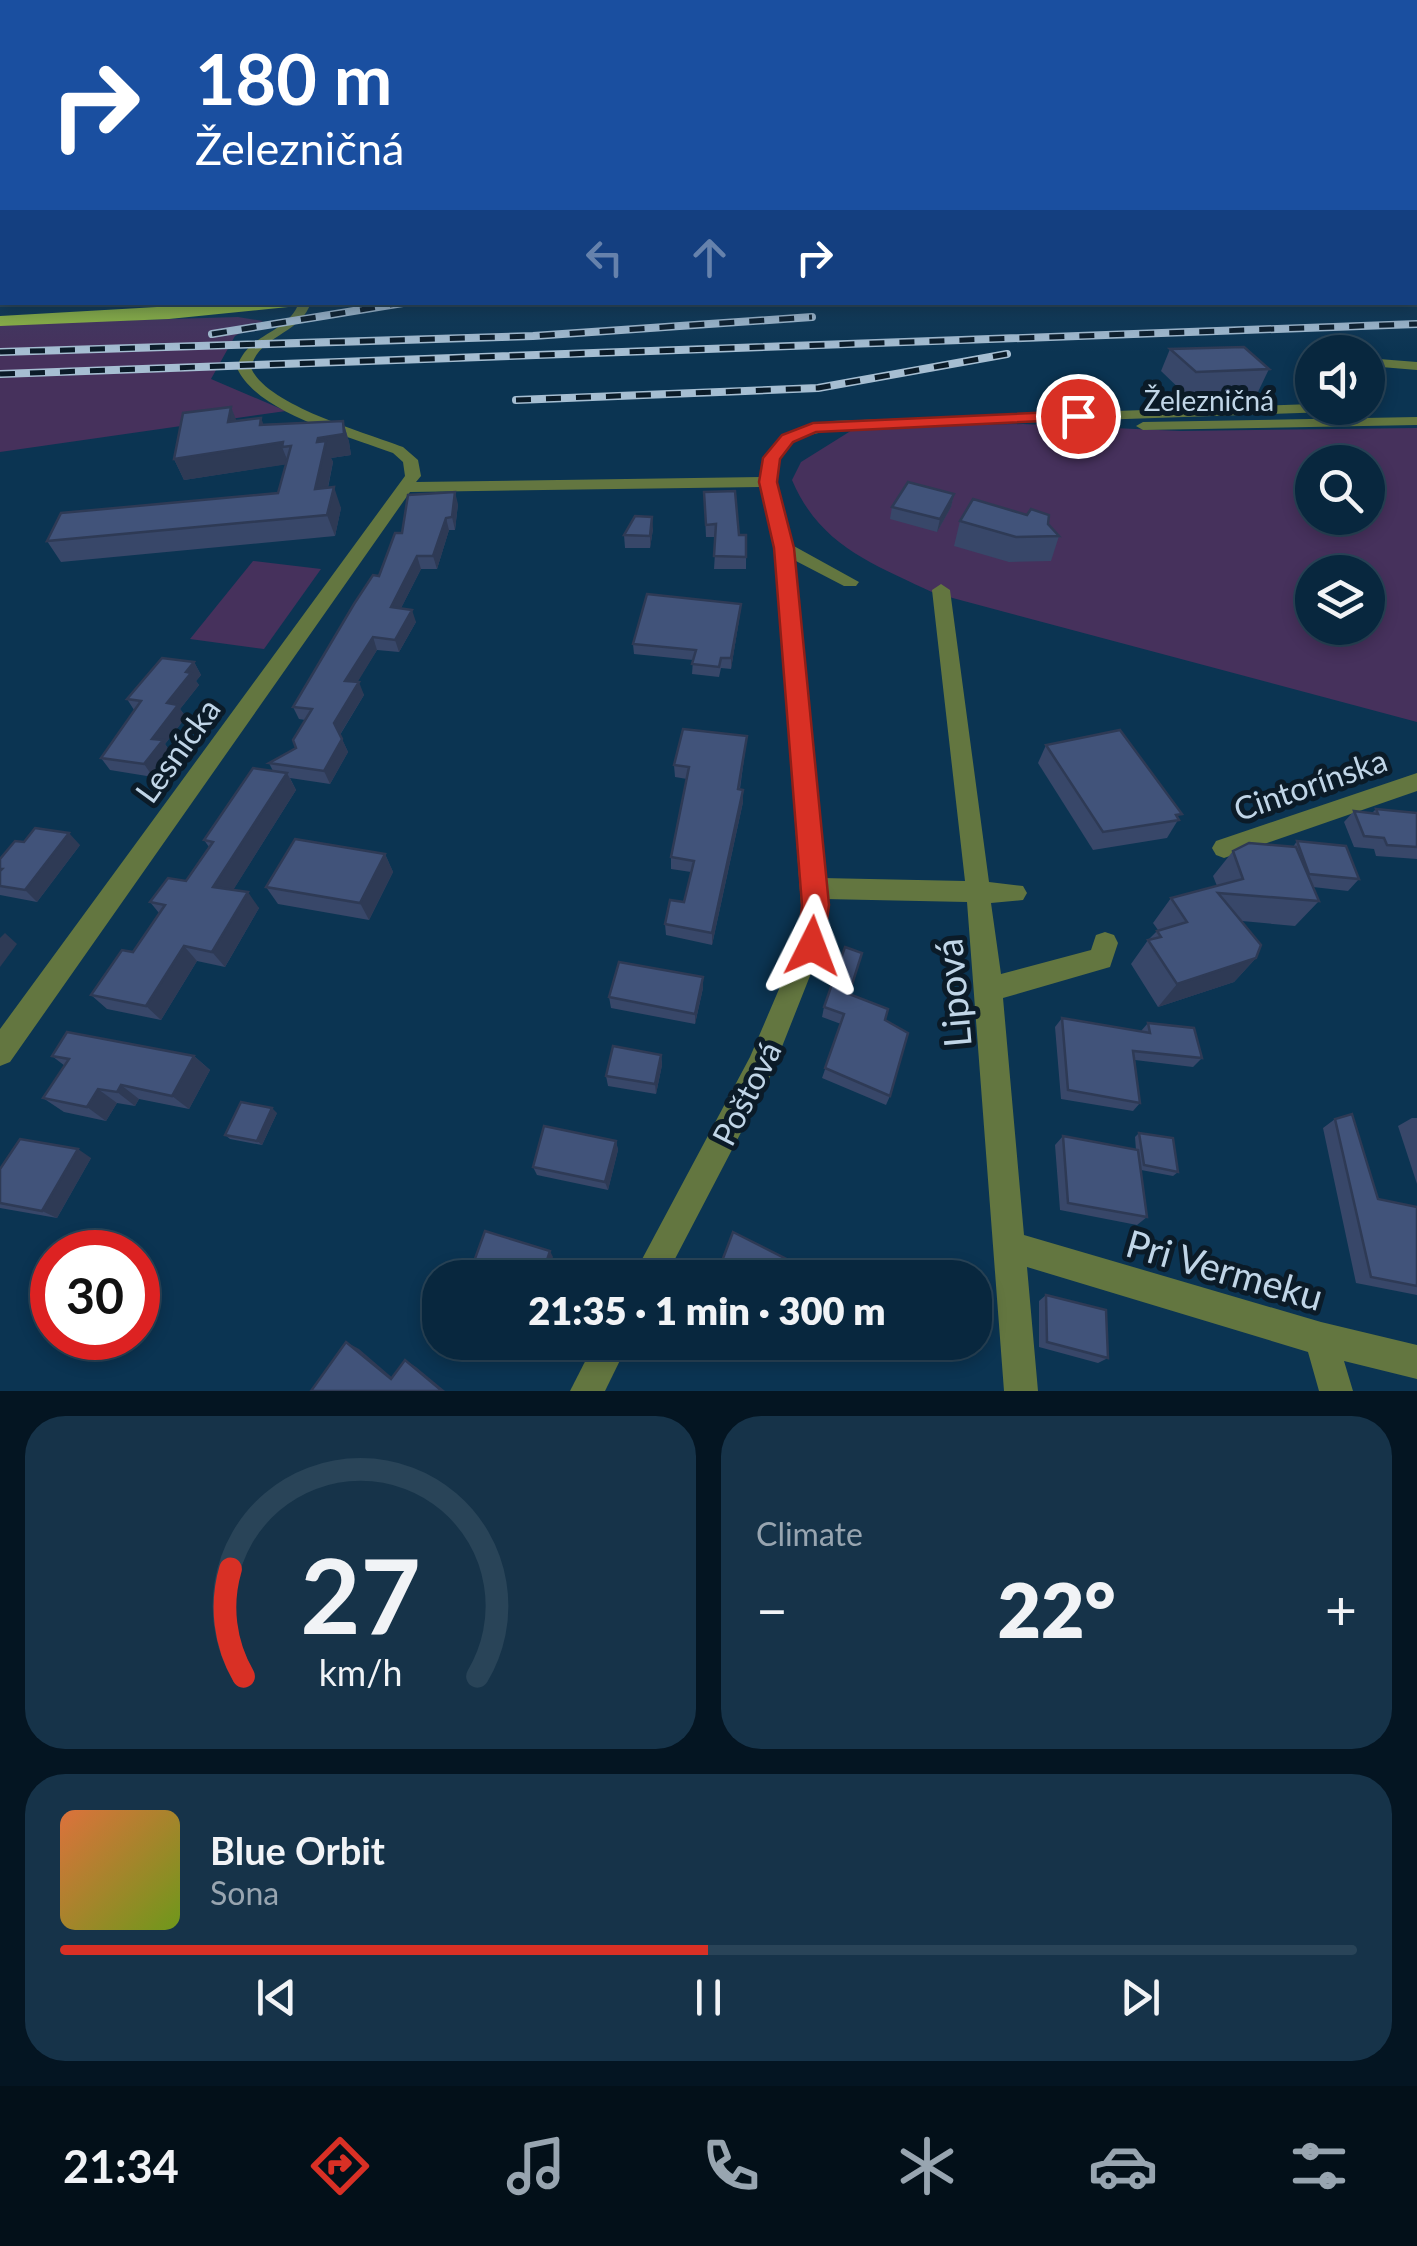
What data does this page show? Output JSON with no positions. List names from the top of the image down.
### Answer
{
  "streets": {
    "street": [
      "Železničná",
      "Lesnícka",
      "Cintorínska",
      "Lipová",
      "Poštová",
      "Pri Vermeku"
    ]
  },
  "crossings": [
    ["Železničná", "Poštová"],
    ["Lipová", "Pri Vermeku"]
  ],
  "page": {
    "turn": ["180 m", "Železničná"],
    "limit": "30",
    "trip": "21:35 · 1 min · 300 m",
    "tile": "Climate",
    "heat": ["−", "22°", "+"],
    "song": ["Blue Orbit", "Sona"],
    "tabs": "21:34",
    "gauge": ["27", "km/h"]
  }
}
